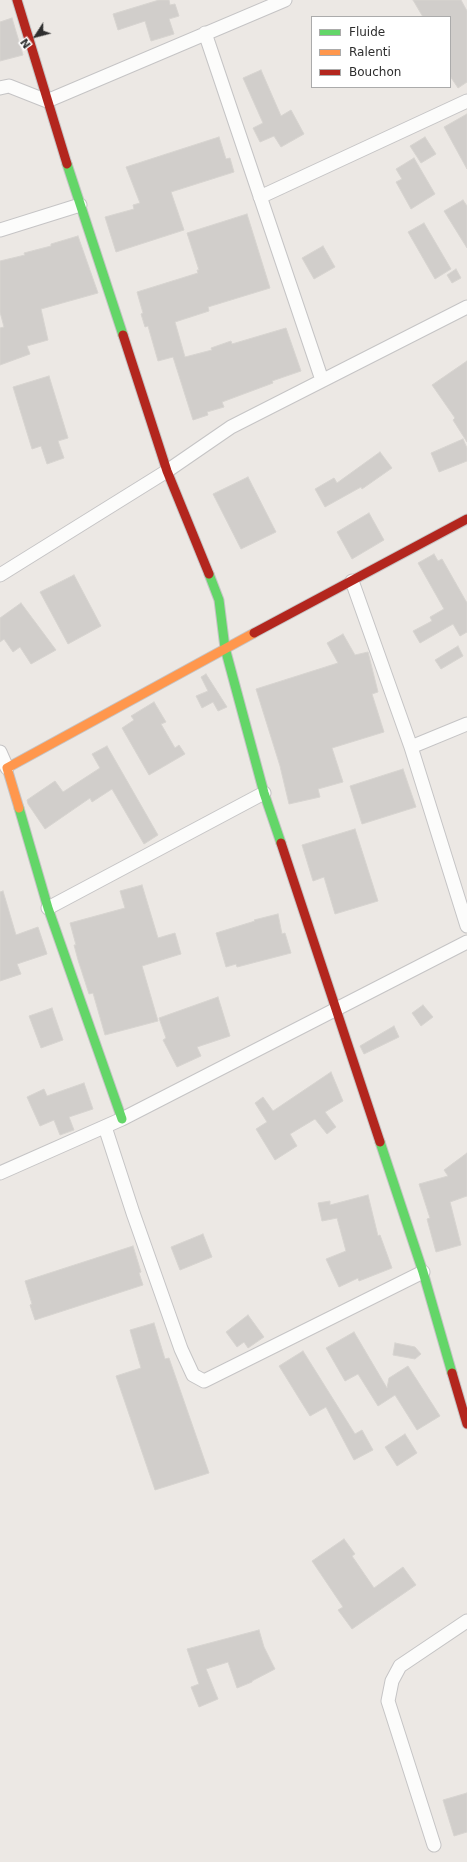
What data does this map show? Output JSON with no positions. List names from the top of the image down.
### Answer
{
  "legend": ["Fluide", "Ralenti", "Bouchon"],
  "north": "bottom left"
}
